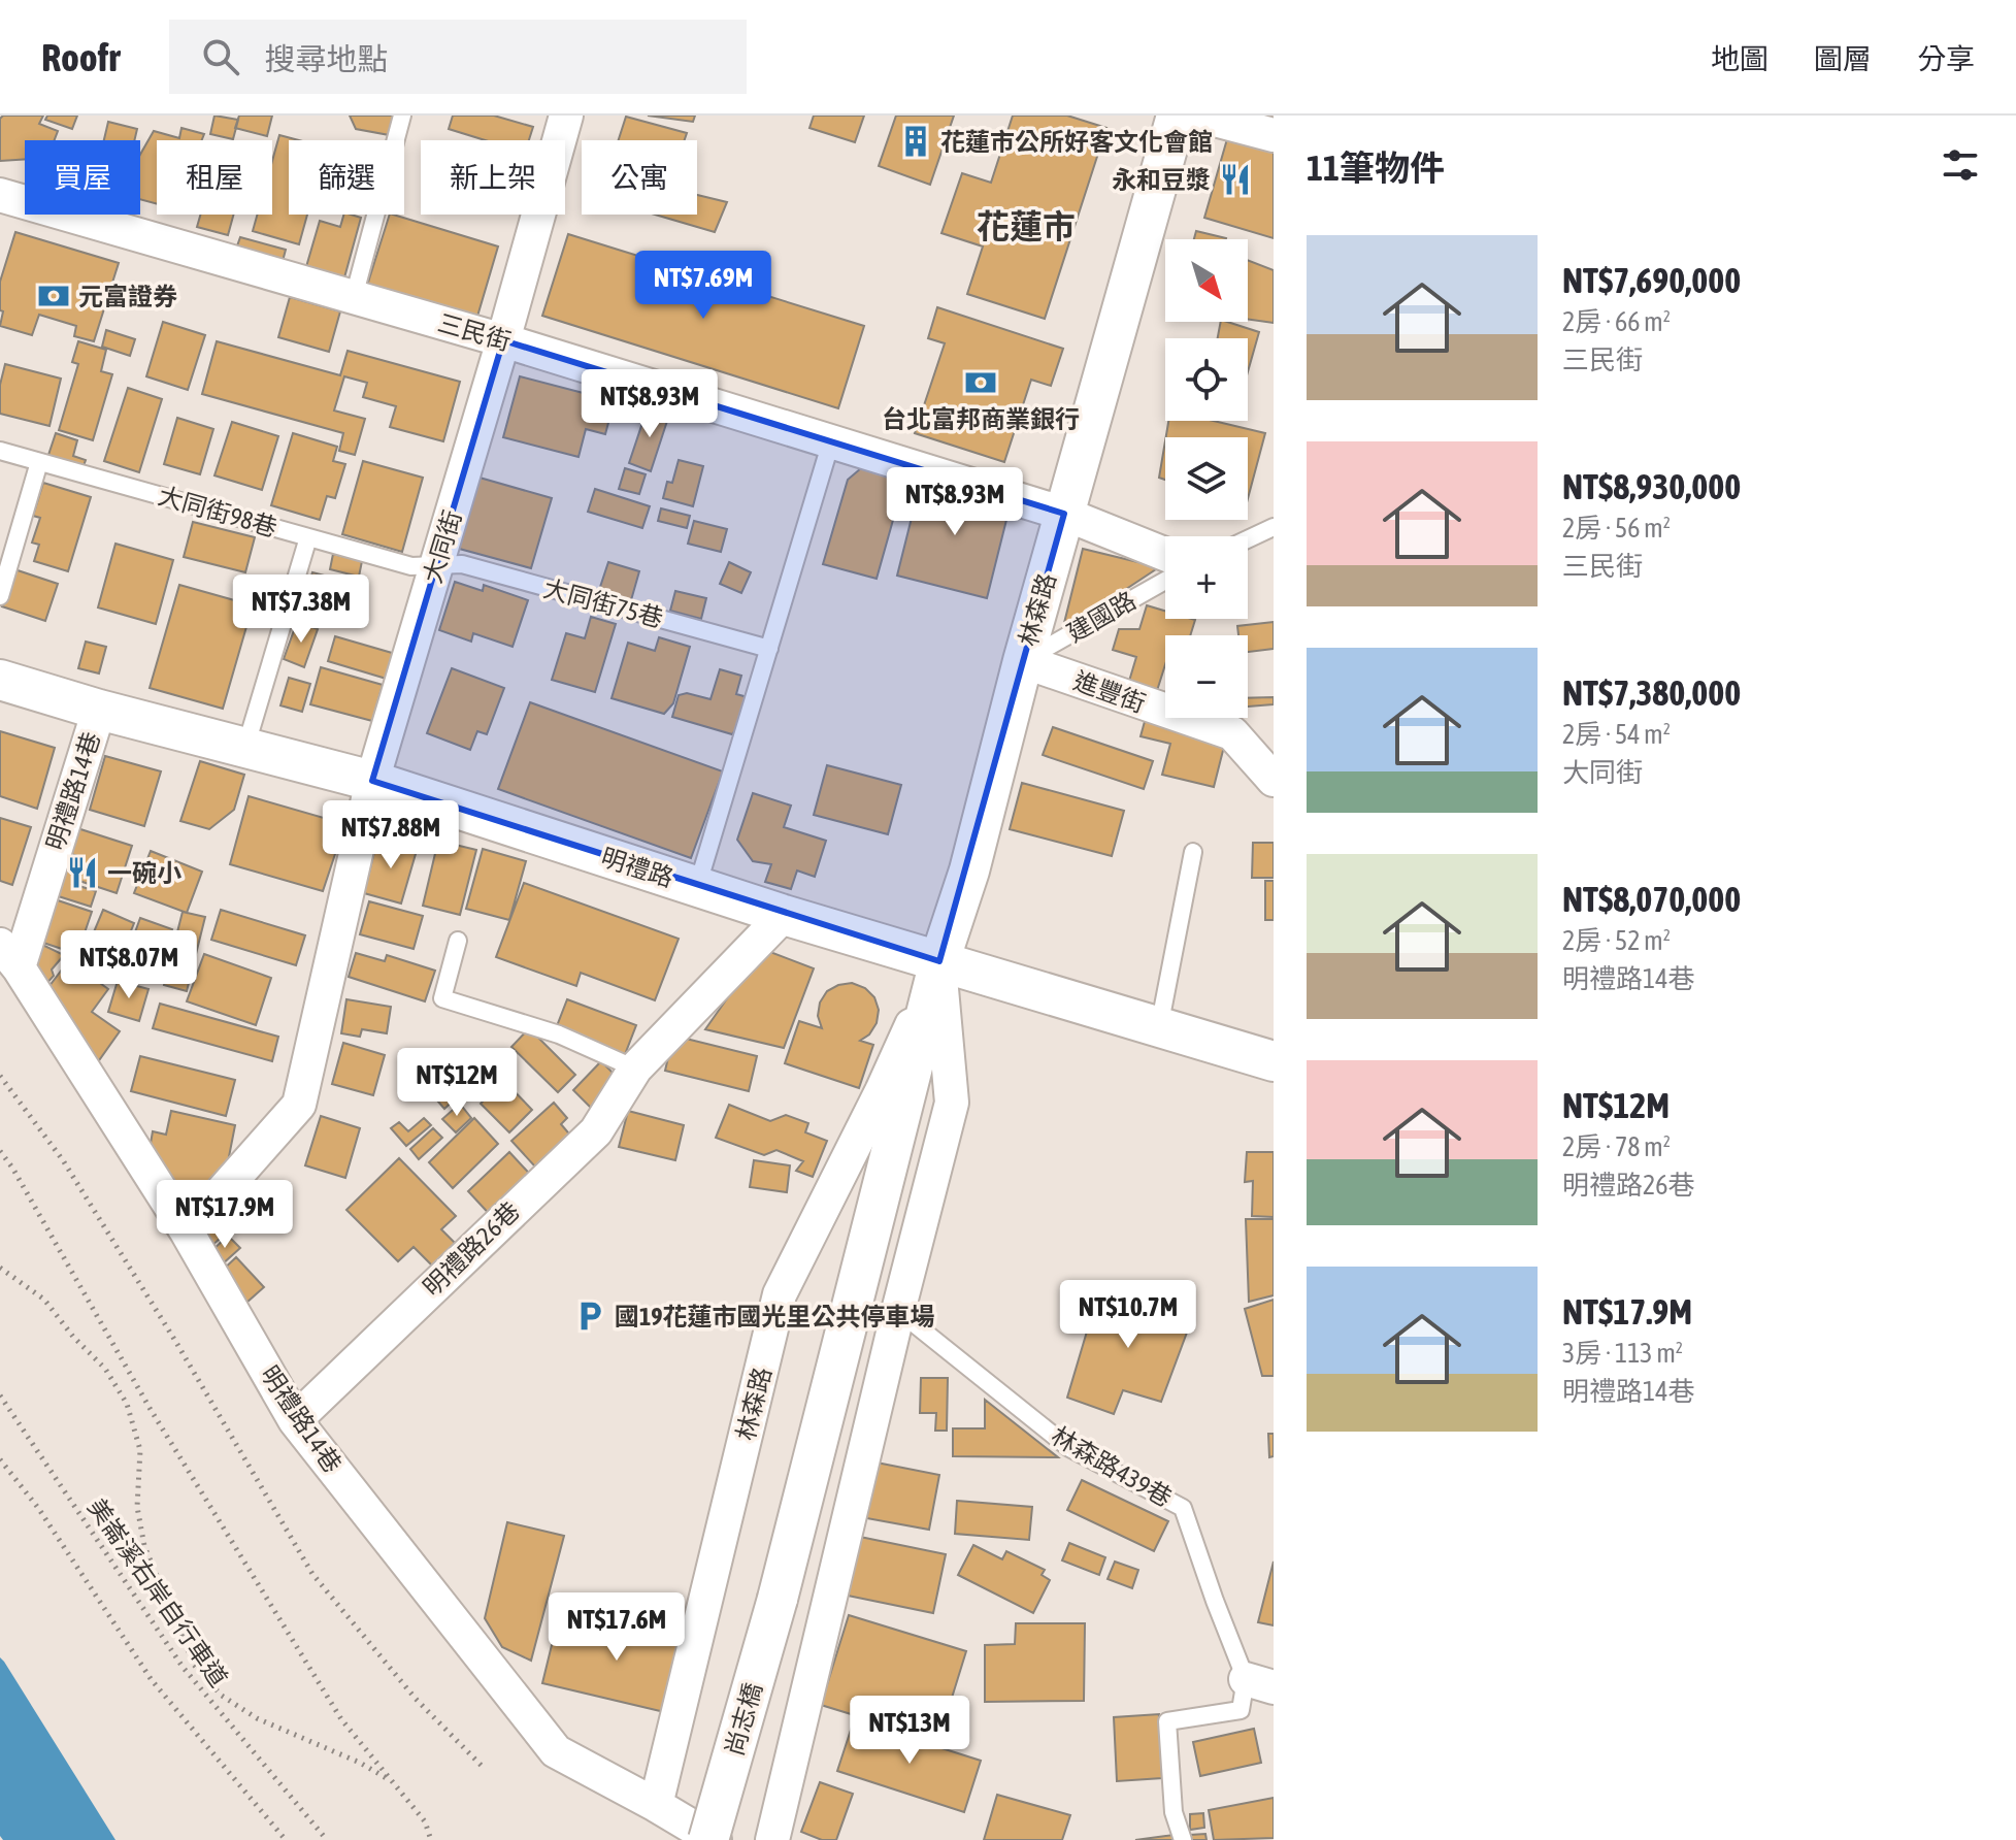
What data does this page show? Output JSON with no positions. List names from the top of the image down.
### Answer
{
  "streets": {
    "street": [
      "三民街",
      "大同街",
      "林森路",
      "進豐街",
      "明禮路14巷",
      "明禮路",
      "明禮路26巷",
      "尚志橋"
    ],
    "lane": [
      "大同街98巷",
      "大同街75巷",
      "建國路",
      "林森路439巷"
    ],
    "path": ["美崙溪右岸自行車道"]
  },
  "crossings": [
    ["三民街", "大同街"],
    ["三民街", "林森路"],
    ["大同街98巷", "大同街"],
    ["大同街98巷", "大同街75巷"],
    ["大同街", "大同街75巷"],
    ["大同街", "明禮路14巷"],
    ["大同街", "明禮路"],
    ["林森路", "建國路"],
    ["林森路", "進豐街"],
    ["林森路", "明禮路14巷"],
    ["林森路", "明禮路"],
    ["林森路", "林森路439巷"],
    ["林森路", "尚志橋"],
    ["建國路", "進豐街"],
    ["明禮路14巷", "明禮路"],
    ["明禮路14巷", "明禮路26巷"],
    ["明禮路", "明禮路26巷"]
  ],
  "districts": ["花蓮市"],
  "places": {
    "building": ["花蓮市公所好客文化會館"],
    "restaurant": ["永和豆漿", "一碗小"],
    "bank": ["元富證券", "台北富邦商業銀行"],
    "parking": ["國19花蓮市國光里公共停車場"]
  },
  "north": "bottom right",
  "page": {
    "header": "Roofr",
    "search": "搜尋地點",
    "nav": ["地圖", "圖層", "分享"],
    "heading": "11筆物件",
    "chip": [
      "買屋",
      "租屋",
      "篩選",
      "新上架",
      "公寓"
    ],
    "list": [
      {
        "name": "NT$7,690,000",
        "note": "2房 · 66 m² · 三民街"
      },
      {
        "name": "NT$8,930,000",
        "note": "2房 · 56 m² · 三民街"
      },
      {
        "name": "NT$7,380,000",
        "note": "2房 · 54 m² · 大同街"
      },
      {
        "name": "NT$8,070,000",
        "note": "2房 · 52 m² · 明禮路14巷"
      },
      {
        "name": "NT$12M",
        "note": "2房 · 78 m² · 明禮路26巷"
      },
      {
        "name": "NT$17.9M",
        "note": "3房 · 113 m² · 明禮路14巷"
      }
    ],
    "map_buttons": ["+", "−"],
    "price": [
      "NT$7.69M",
      "NT$8.93M",
      "NT$8.93M",
      "NT$7.38M",
      "NT$7.88M",
      "NT$8.07M",
      "NT$12M",
      "NT$17.9M",
      "NT$10.7M",
      "NT$17.6M",
      "NT$13M"
    ]
  }
}
